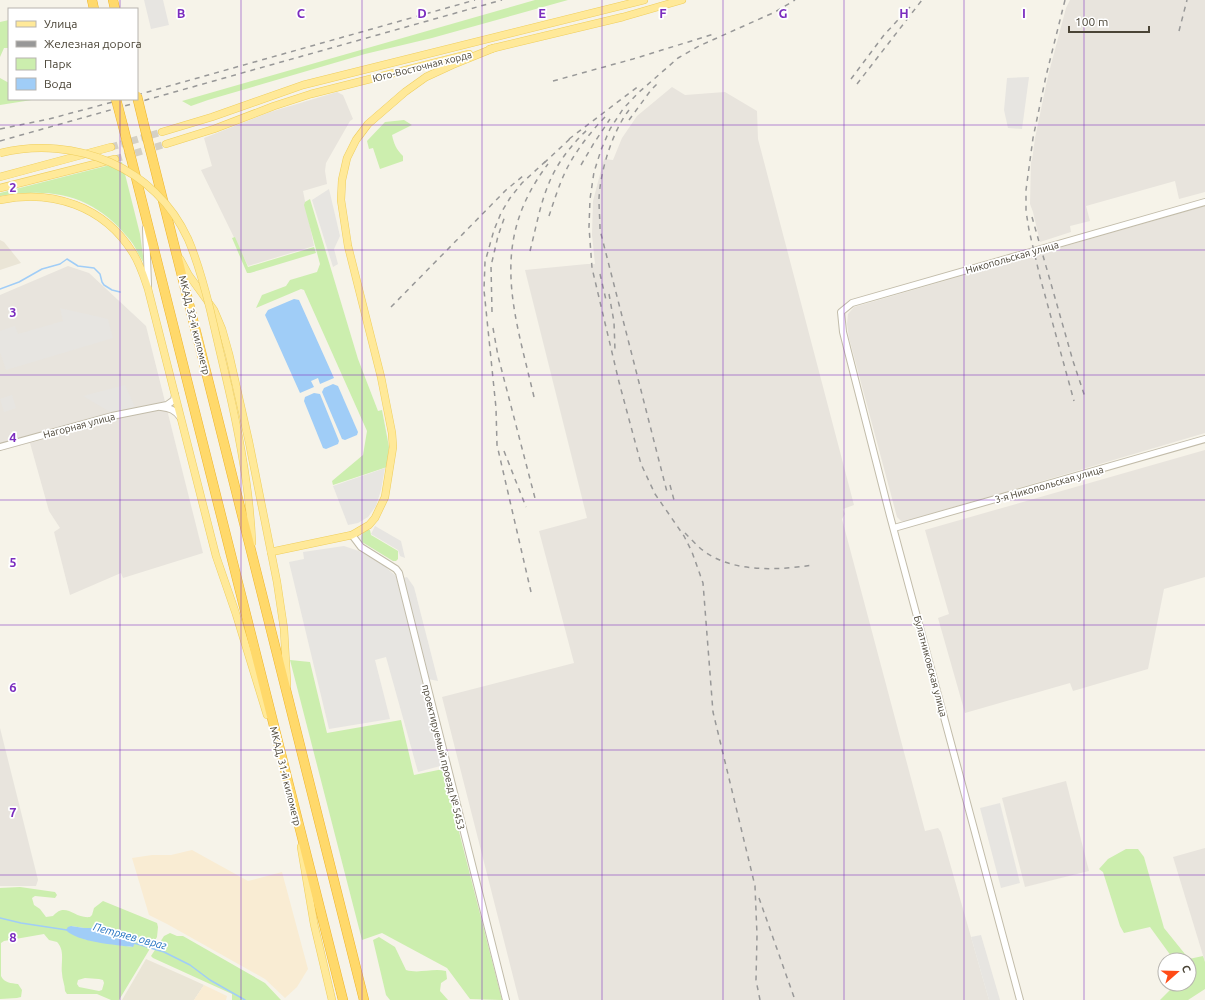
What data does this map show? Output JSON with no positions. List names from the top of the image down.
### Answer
{
  "streets": {
    "highway": ["МКАД, 32-й километр", "МКАД, 31-й километр"],
    "main road": ["Юго-Восточная хорда"],
    "street": [
      "Никопольская улица",
      "Нагорная улица",
      "3-я Никопольская улица",
      "Булатниковская улица",
      "проектируемый проезд № 5453"
    ]
  },
  "crossings": [
    ["Никопольская улица", "Булатниковская улица"],
    ["МКАД, 32-й километр", "МКАД, 31-й километр"],
    ["3-я Никопольская улица", "Булатниковская улица"]
  ],
  "water": ["Петряев овраг"],
  "legend": [
    "Улица",
    "Железная дорога",
    "Парк",
    "Вода"
  ],
  "scale_bar": "100 m",
  "north": "right",
  "grid": {
    "columns": [
      "B",
      "C",
      "D",
      "E",
      "F",
      "G",
      "H",
      "I"
    ],
    "rows": [
      "2",
      "3",
      "4",
      "5",
      "6",
      "7",
      "8"
    ]
  }
}
